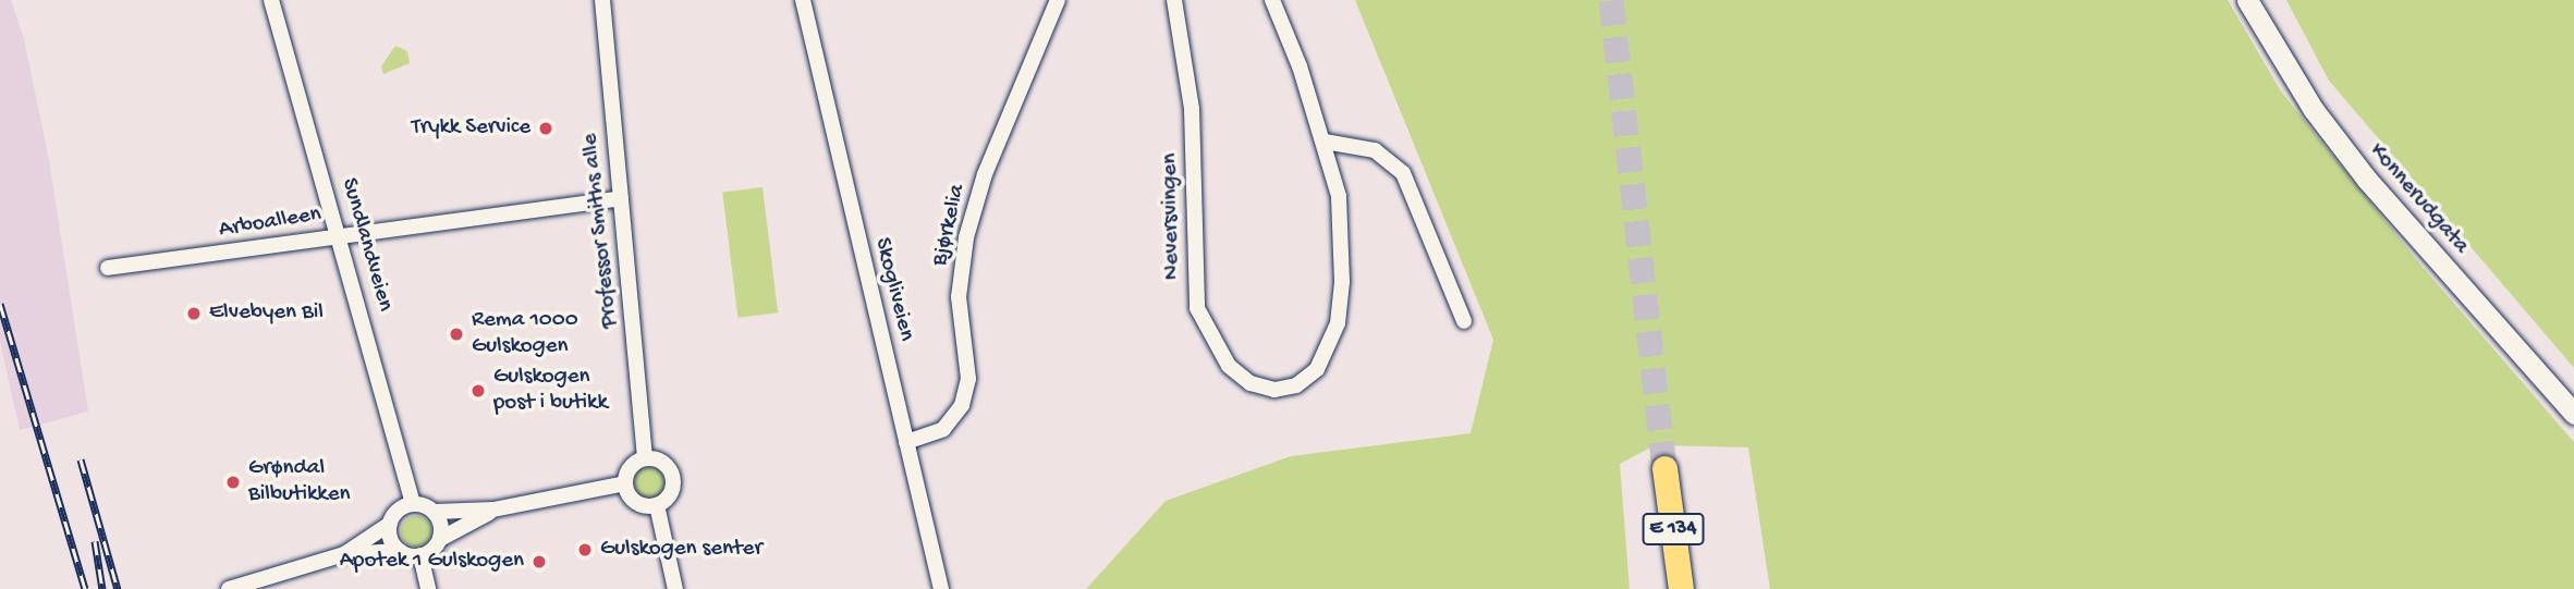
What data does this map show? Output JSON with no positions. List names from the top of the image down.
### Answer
{
  "streets": {
    "highway": ["E 134"],
    "main road": ["Konnerudgata"],
    "street": [
      "Neversvingen",
      "Arboalleen",
      "Bjørkelia",
      "Professor Smiths alle",
      "Sundlandveien",
      "Skogliveien"
    ]
  },
  "crossings": [
    ["Arboalleen", "Professor Smiths alle"],
    ["Arboalleen", "Sundlandveien"],
    ["Bjørkelia", "Skogliveien"]
  ],
  "places": [
    "Trykk Service",
    "Elvebyen Bil",
    "Rema 1000 Gulskogen",
    "Gulskogen post i butikk",
    "Grøndal Bilbutikken",
    "Gulskogen senter",
    "Apotek 1 Gulskogen"
  ]
}
